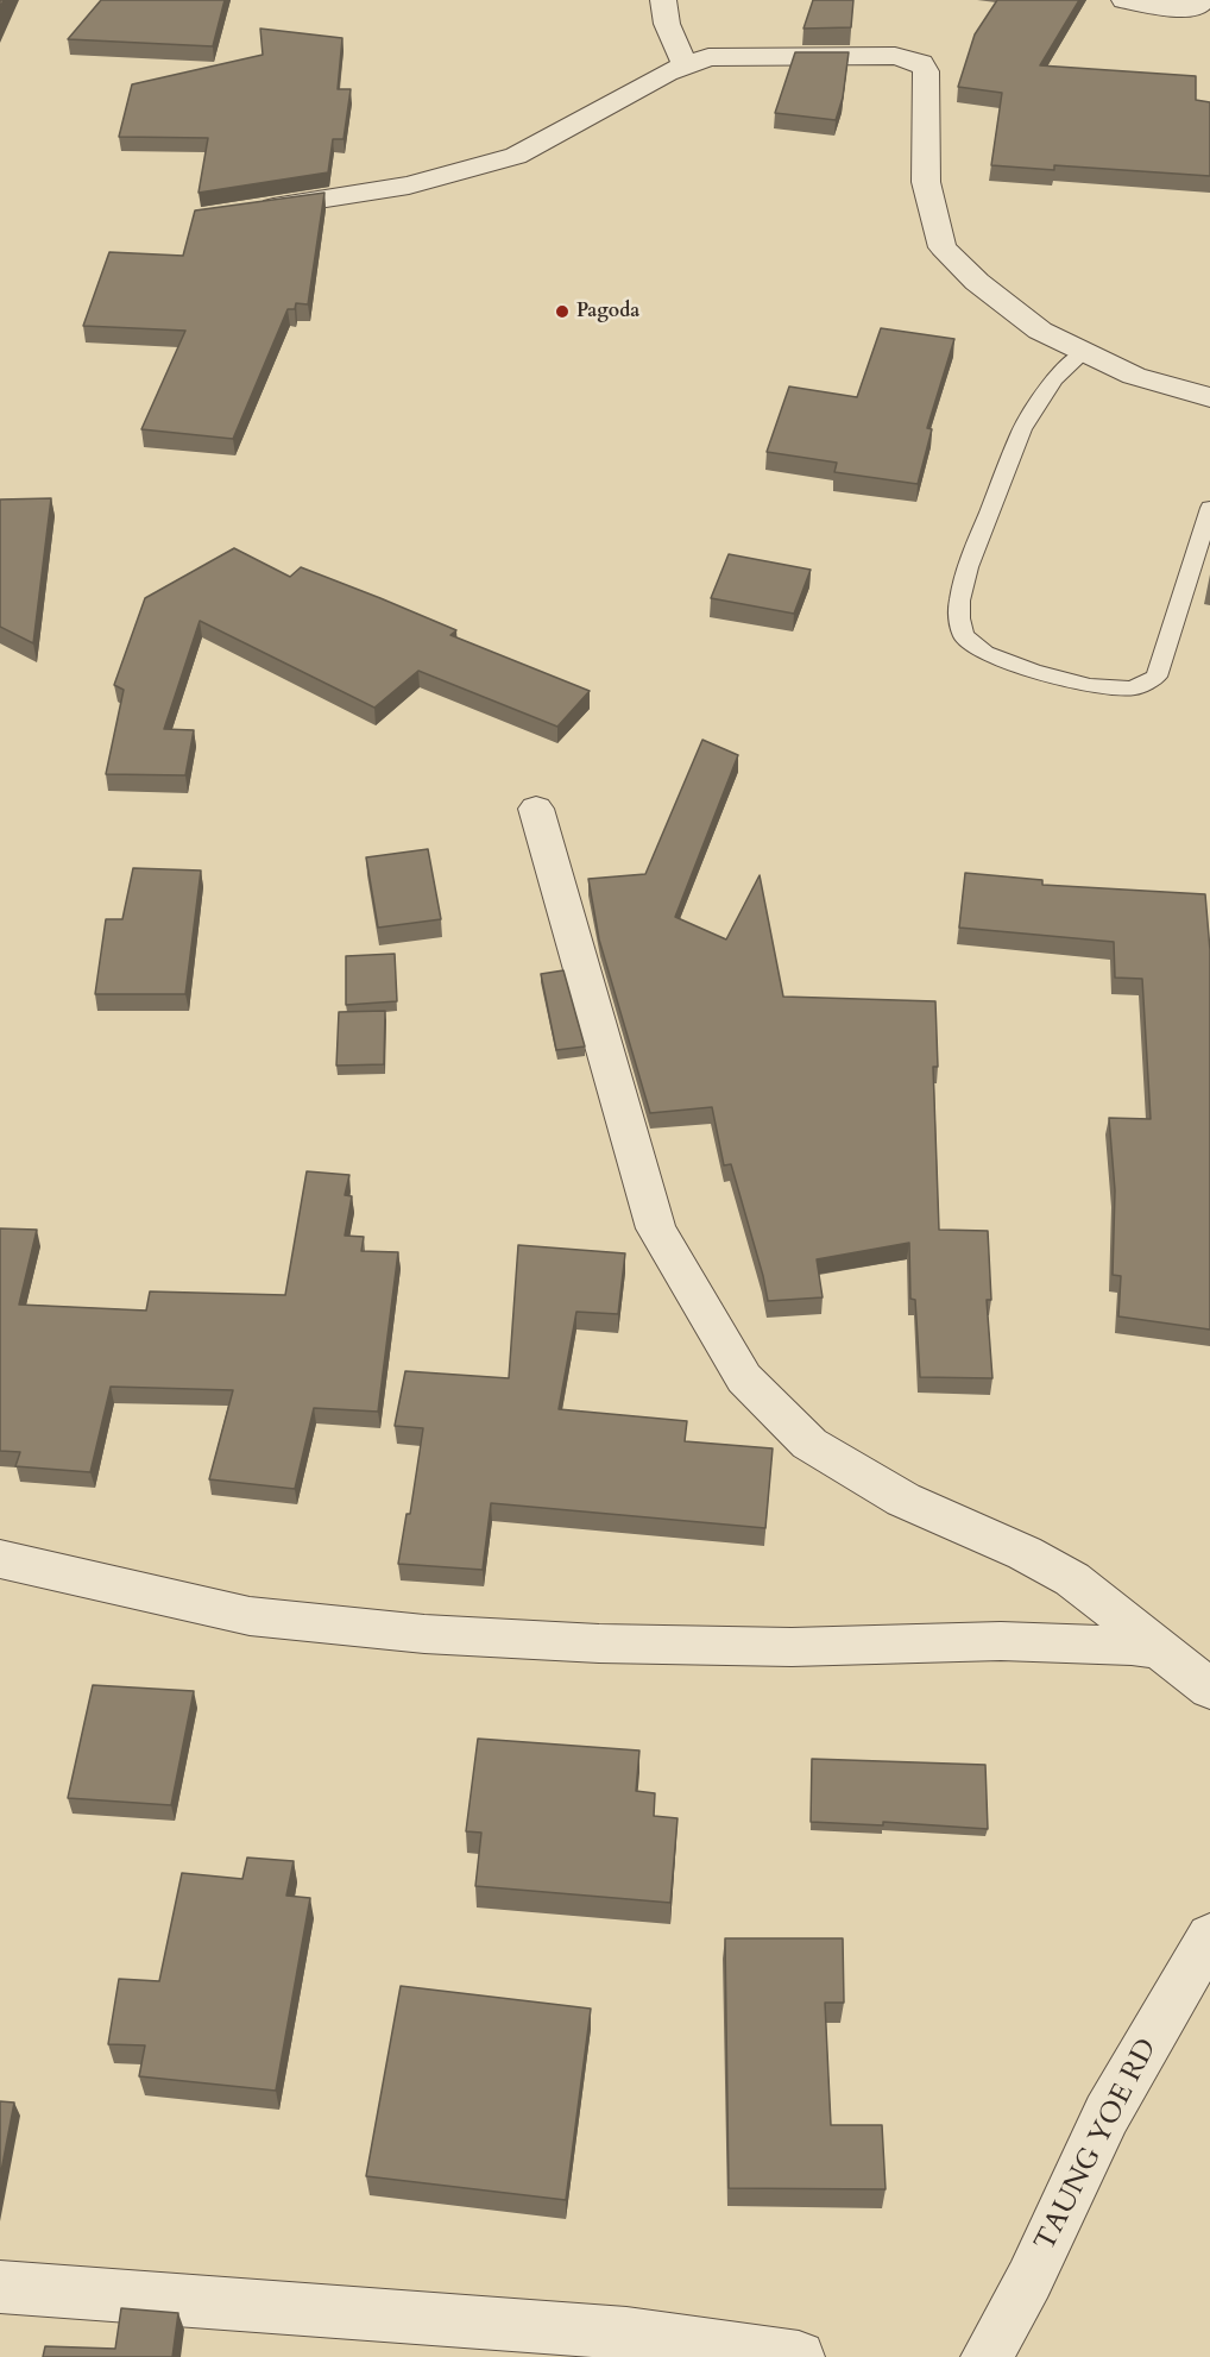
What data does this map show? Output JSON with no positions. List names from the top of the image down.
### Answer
{
  "streets": {
    "street": ["TAUNG YOE RD"]
  },
  "places": ["Pagoda"]
}
